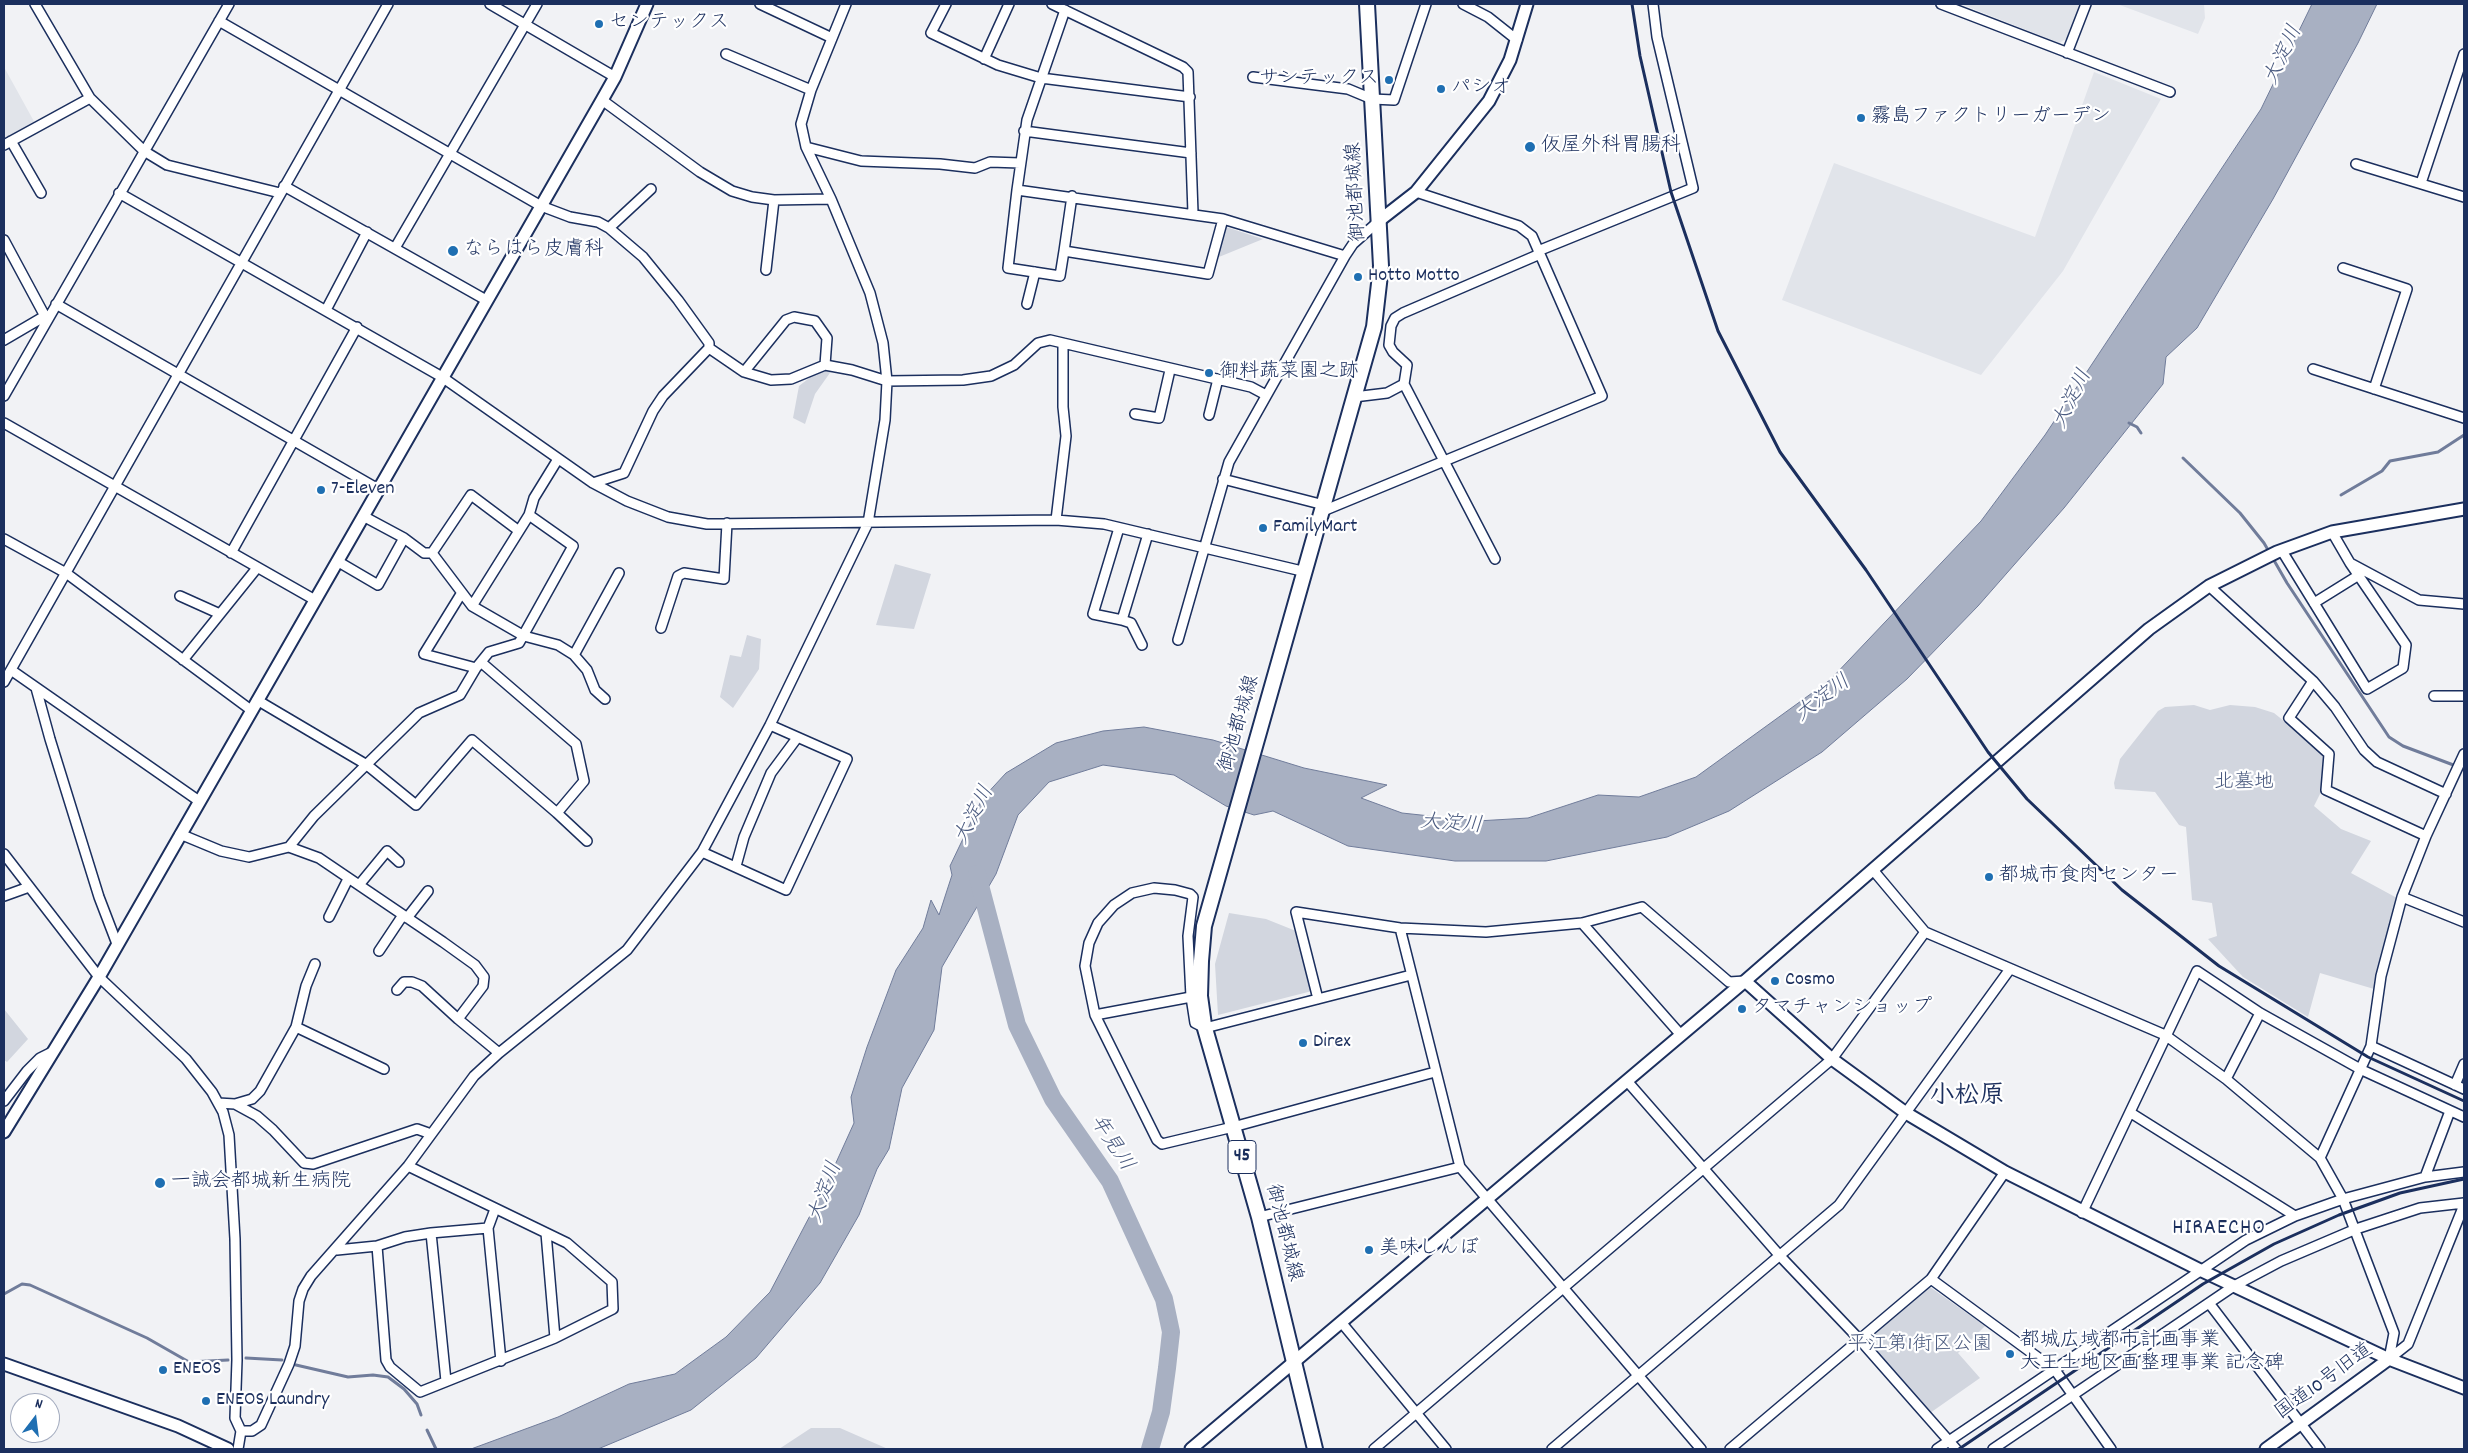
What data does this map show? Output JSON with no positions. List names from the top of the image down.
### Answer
{
  "streets": {
    "main road": ["御池都城線", "45"],
    "street": ["国道10号旧道"]
  },
  "districts": ["小松原", "HIRAECHO"],
  "water": ["大淀川", "年見川"],
  "parks": ["北墓地", "平江第1街区公園"],
  "places": [
    "センテックス",
    "サンテックス",
    "パシオ",
    "霧島ファクトリーガーデン",
    "仮屋外科胃腸科",
    "ならはら皮膚科",
    "Hotto Motto",
    "御料蔬菜園之跡",
    "7-Eleven",
    "FamilyMart",
    "都城市食肉センター",
    "Cosmo",
    "タマチャンショップ",
    "Direx",
    "一誠会都城新生病院",
    "美味しんぼ",
    "都城広域都市計画事業 大王土地区画整理事業 記念碑",
    "ENEOS",
    "ENEOS Laundry"
  ],
  "north": "top"
}
